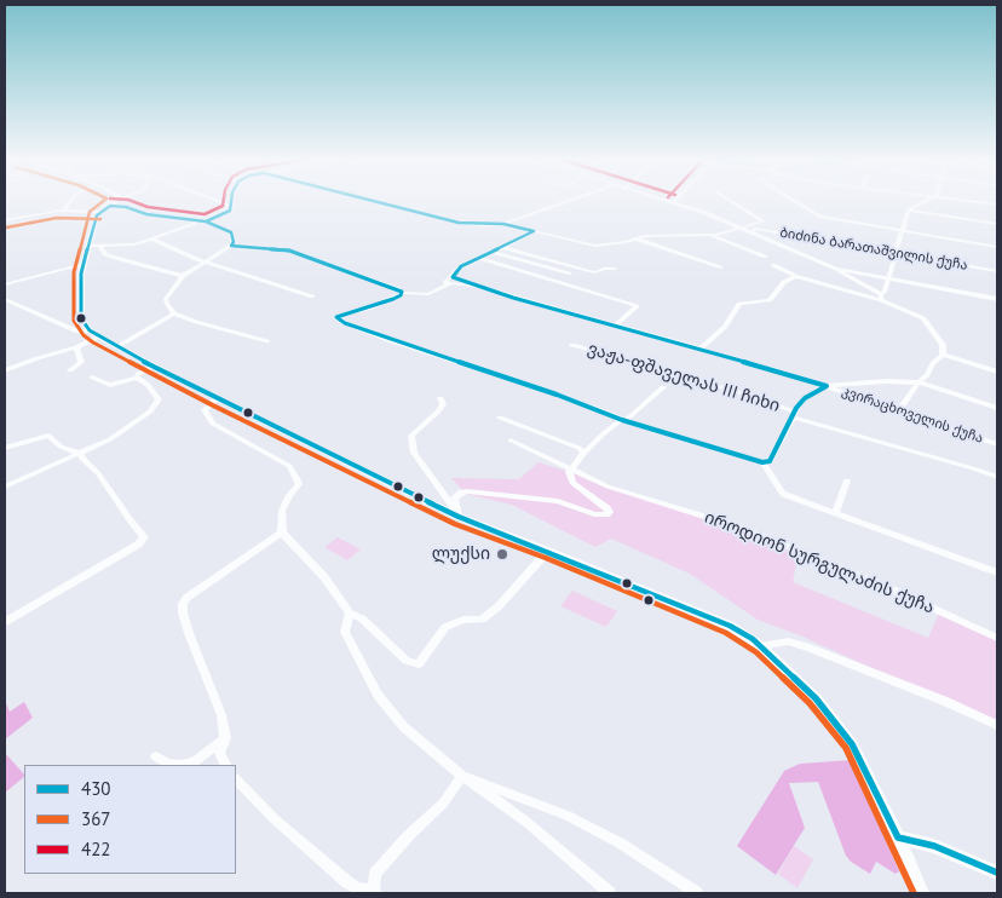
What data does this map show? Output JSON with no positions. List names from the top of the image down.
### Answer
{
  "streets": {
    "street": [
      "ბიძინა ბარათაშვილის ქუჩა",
      "ვაჟა-ფშაველას III ჩიხი",
      "კვირაცხოველის ქუჩა",
      "იროდიონ სურგულაძის ქუჩა"
    ]
  },
  "places": ["ლუქსი"],
  "lines": ["transit line 430", "transit line 367", "transit line 422"],
  "legend": ["430", "367", "422"]
}
